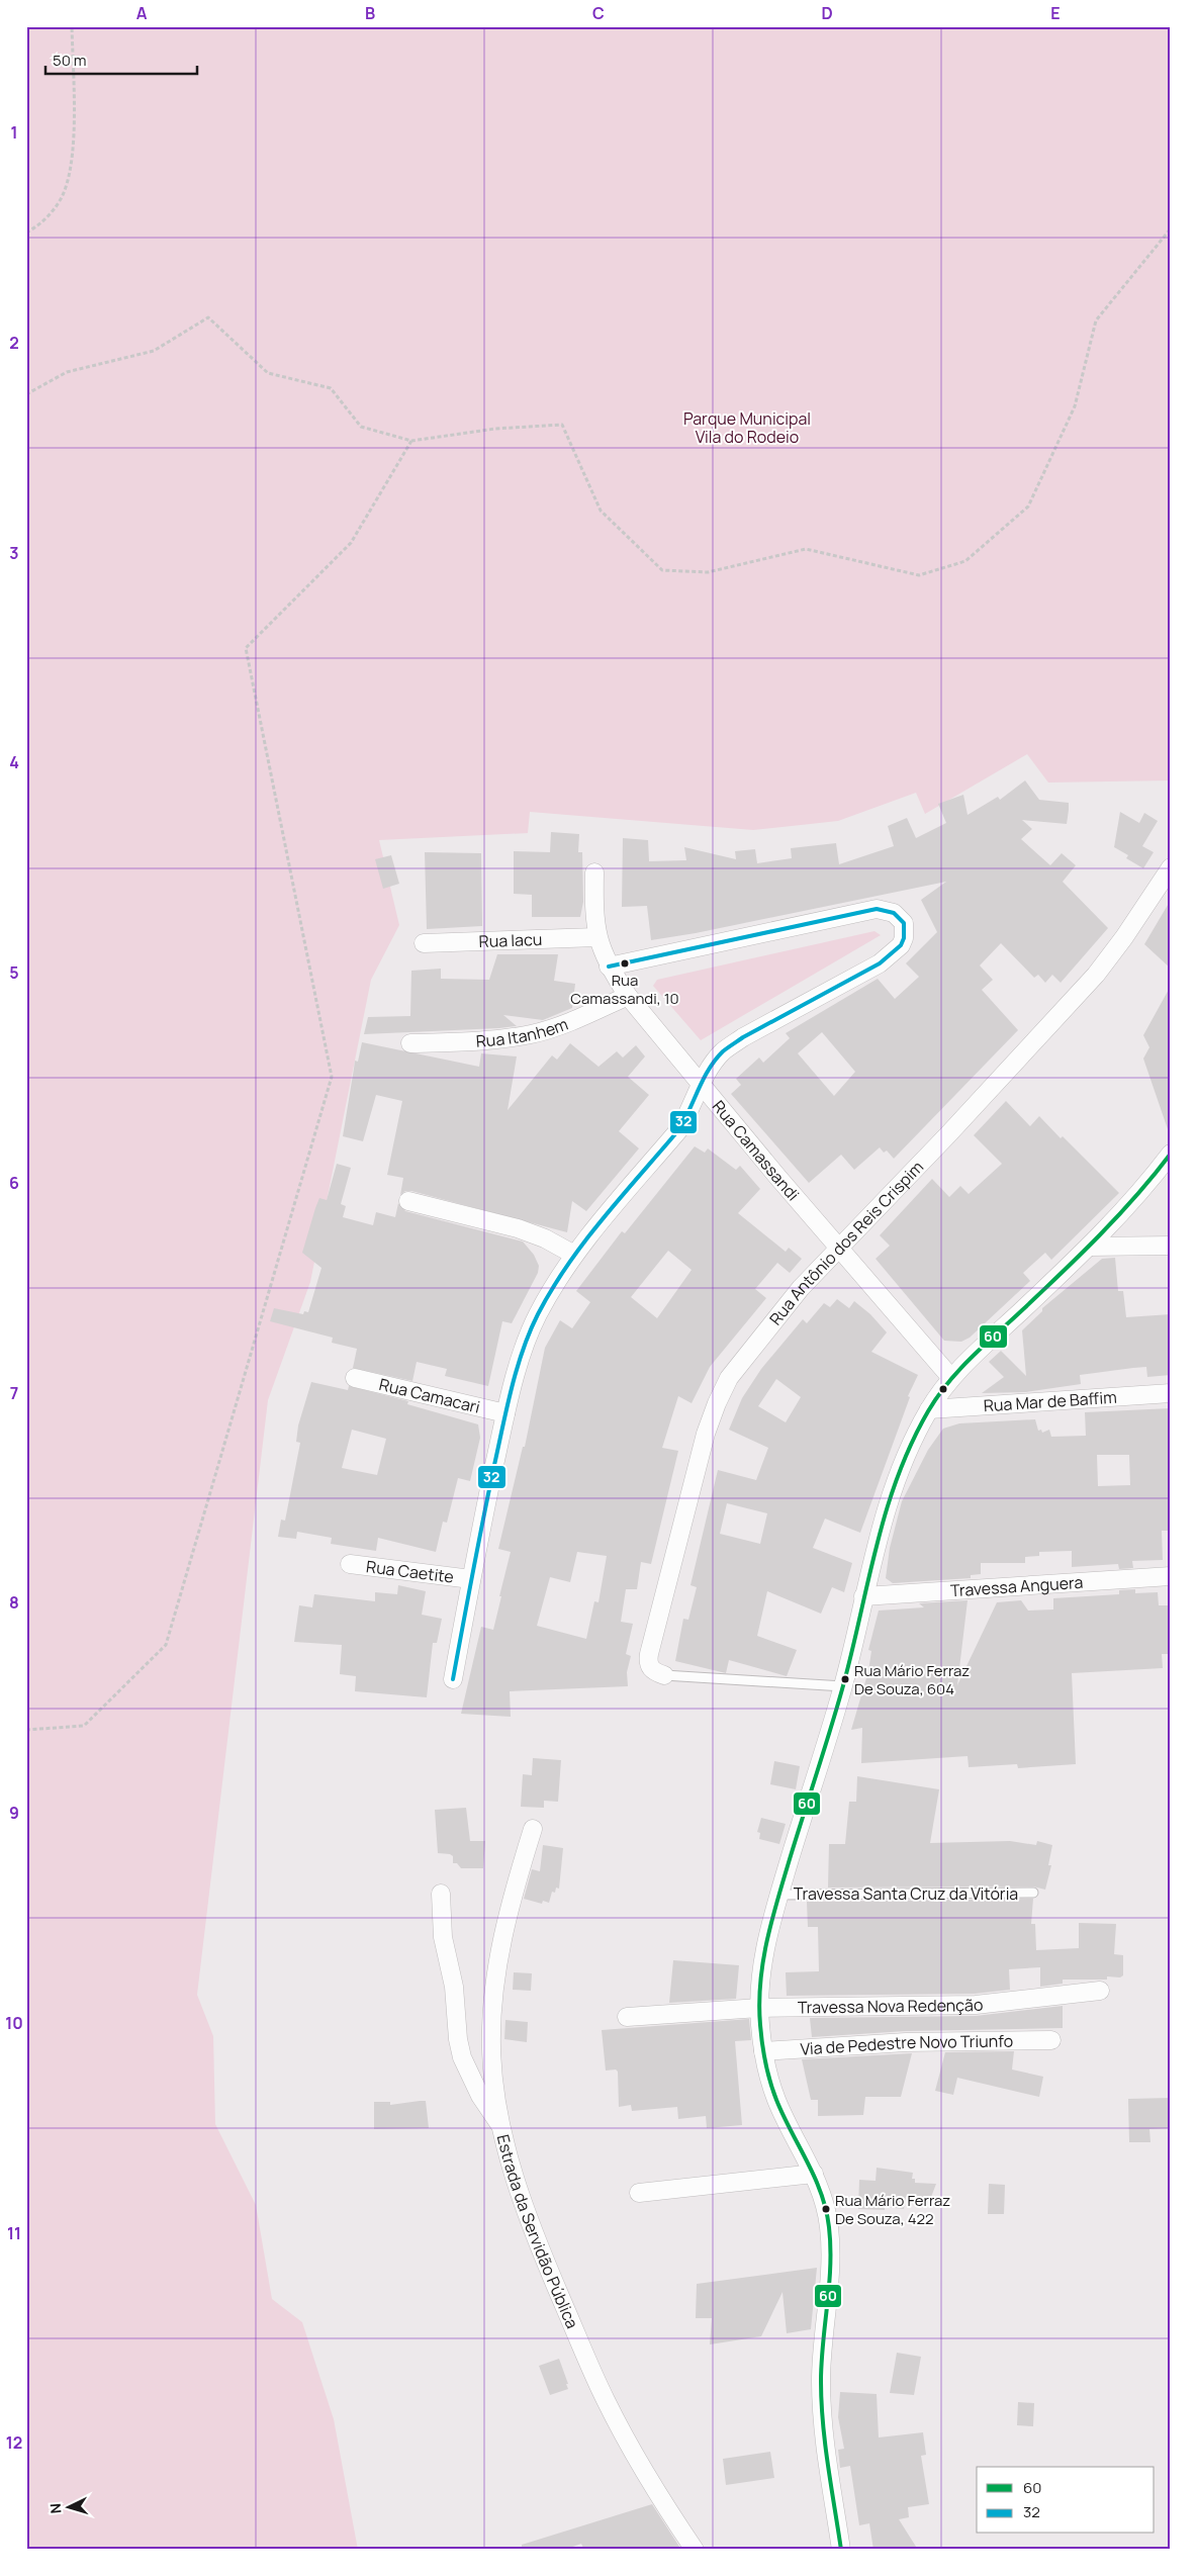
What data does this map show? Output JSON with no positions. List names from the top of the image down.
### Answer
{
  "streets": {
    "street": [
      "Rua Iacu",
      "Rua Itanhem",
      "Rua Camassandi",
      "Rua Antônio dos Reis Crispim",
      "Rua Camacari",
      "Rua Mar de Baffim",
      "Rua Caetite",
      "Travessa Anguera",
      "Travessa Nova Redenção",
      "Via de Pedestre Novo Triunfo",
      "Estrada da Servidão Pública"
    ],
    "lane": ["Travessa Santa Cruz da Vitória"]
  },
  "crossings": [
    ["Rua Iacu", "Rua Camassandi"],
    ["Rua Itanhem", "Rua Camassandi"],
    ["Rua Camassandi", "Rua Antônio dos Reis Crispim"]
  ],
  "parks": ["Parque Municipal Vila do Rodeio"],
  "places": ["Rua Camassandi, 10", "Rua Mário Ferraz De Souza, 604", "Rua Mário Ferraz De Souza, 422"],
  "lines": ["transit line 32", "transit line 60"],
  "legend": ["60", "32"],
  "scale_bar": "50 m",
  "north": "left",
  "grid": {
    "columns": [
      "A",
      "B",
      "C",
      "D",
      "E"
    ],
    "rows": [
      "1",
      "2",
      "3",
      "4",
      "5",
      "6",
      "7",
      "8",
      "9",
      "10",
      "11",
      "12"
    ]
  }
}
